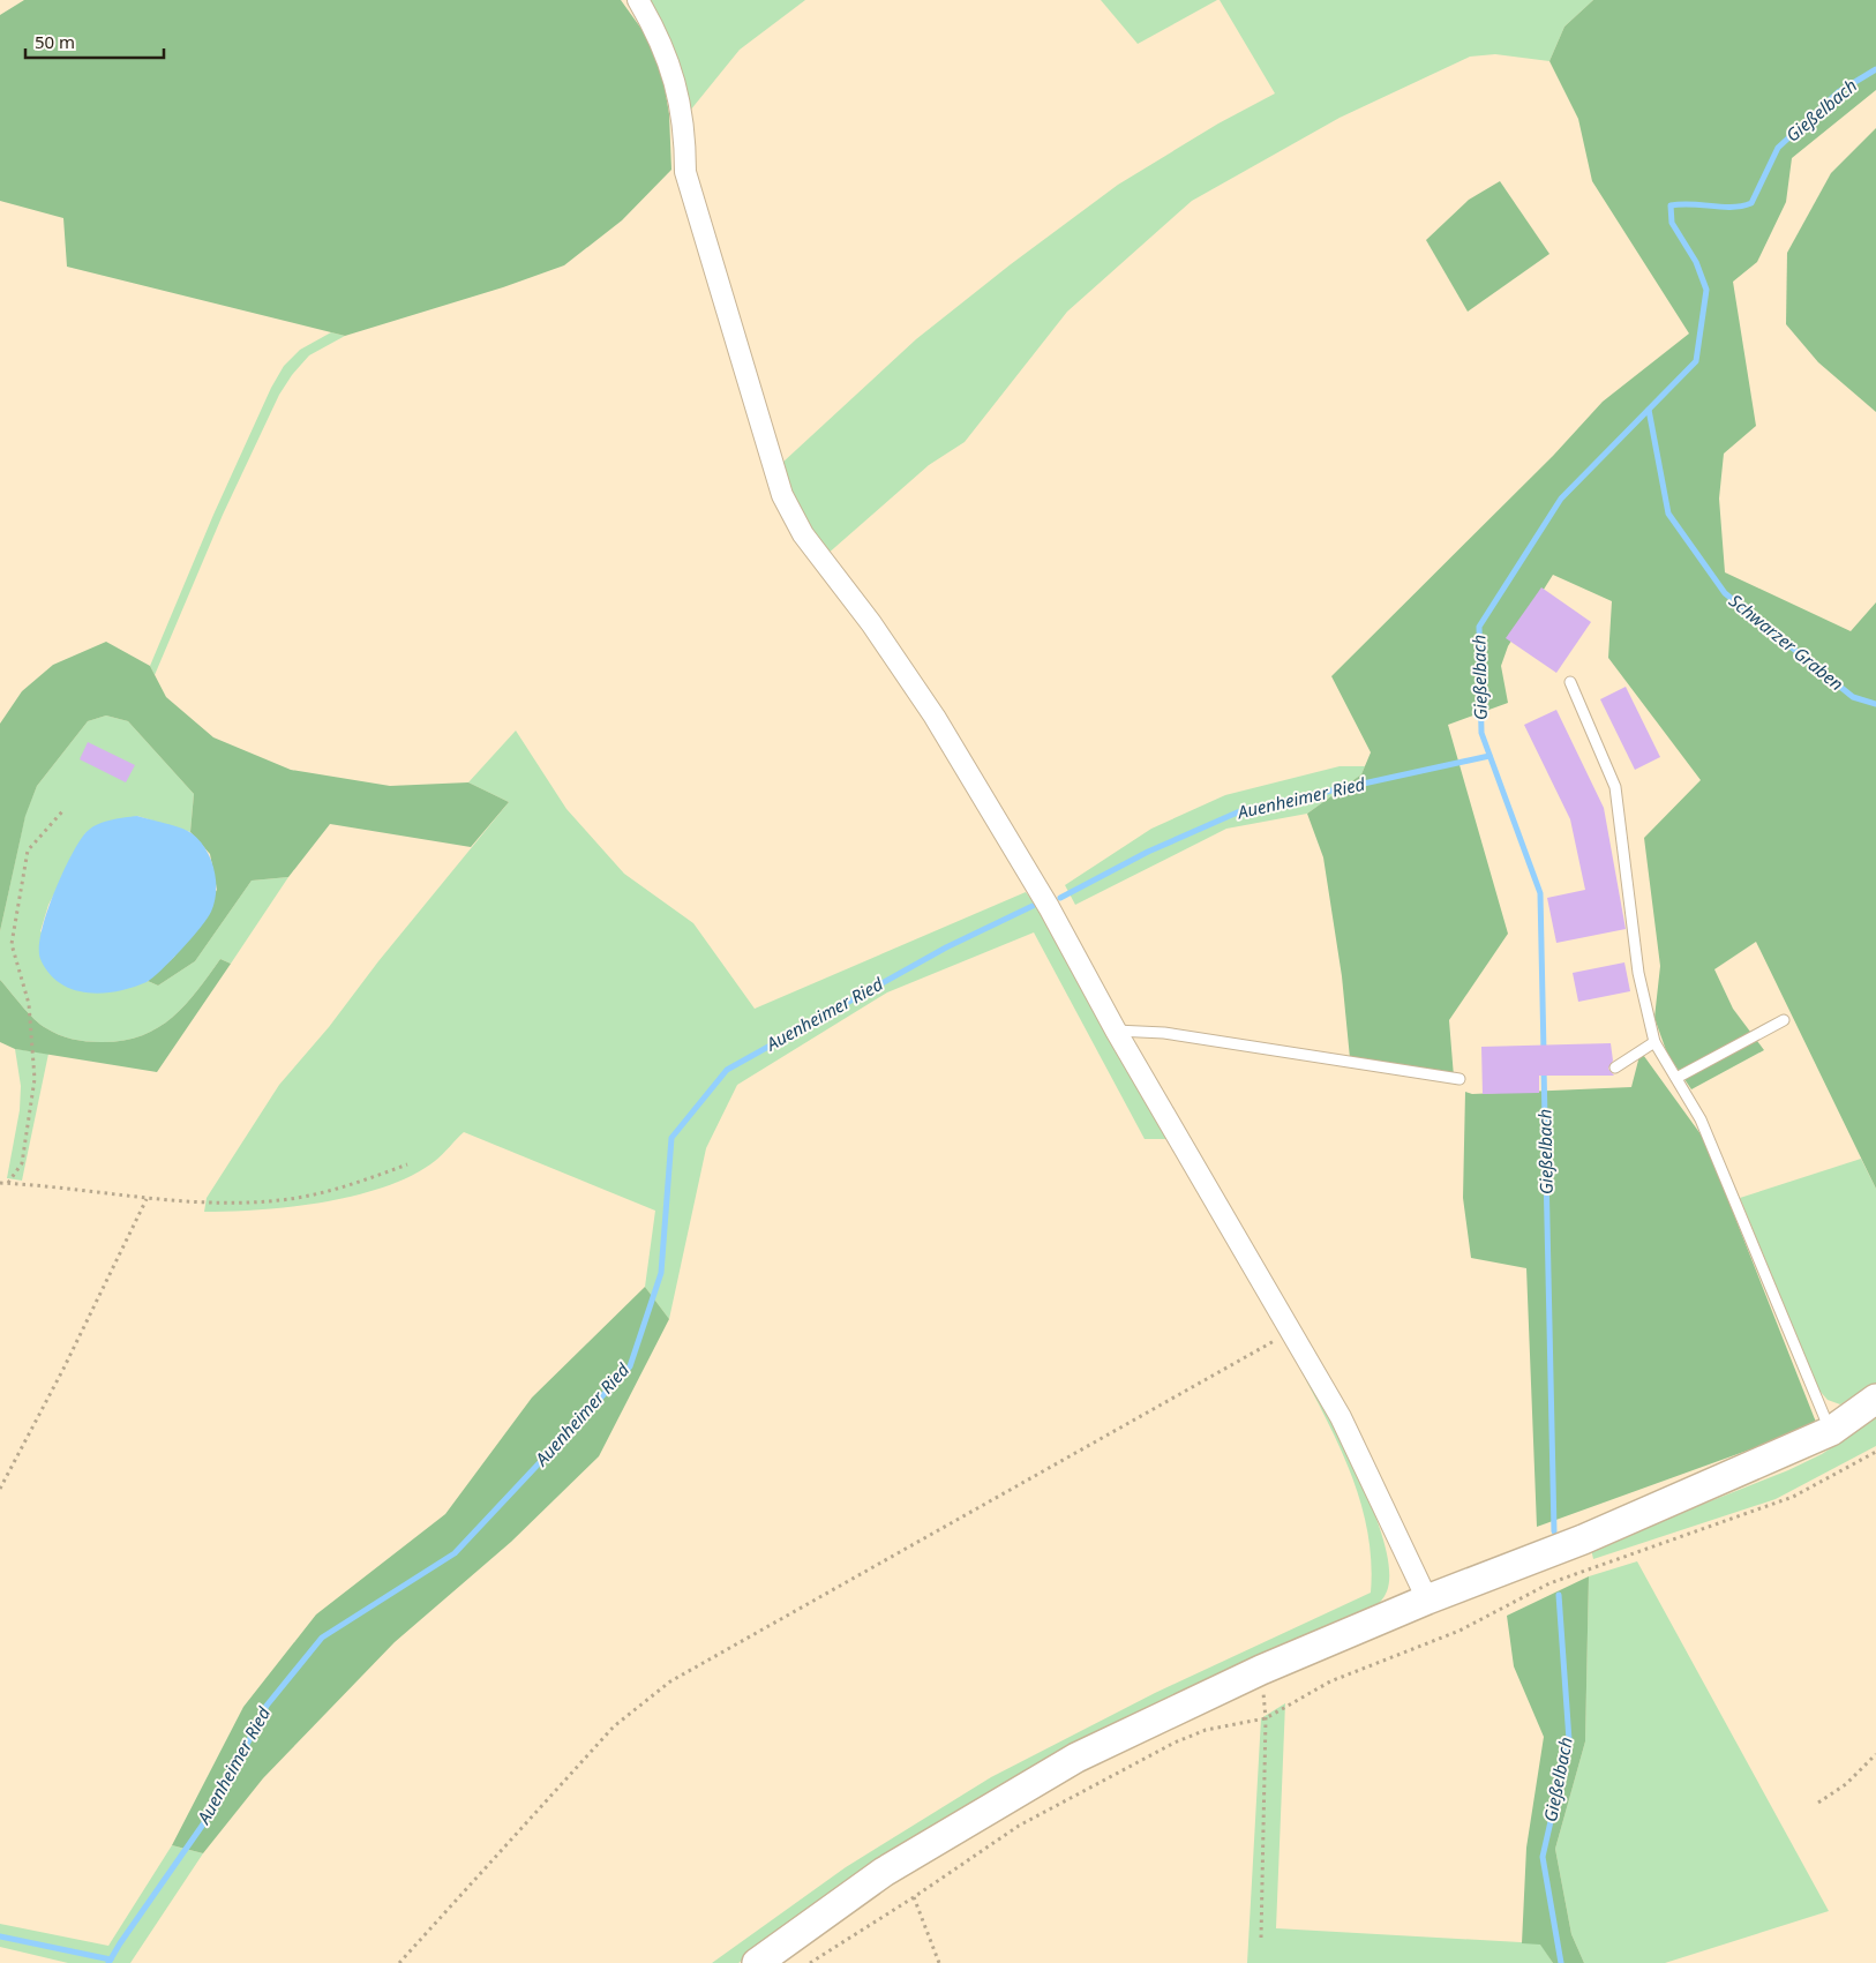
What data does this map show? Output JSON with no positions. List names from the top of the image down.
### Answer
{
  "water": ["Gießelbach", "Schwarzer Graben", "Auenheimer Ried"],
  "scale_bar": "50 m"
}
